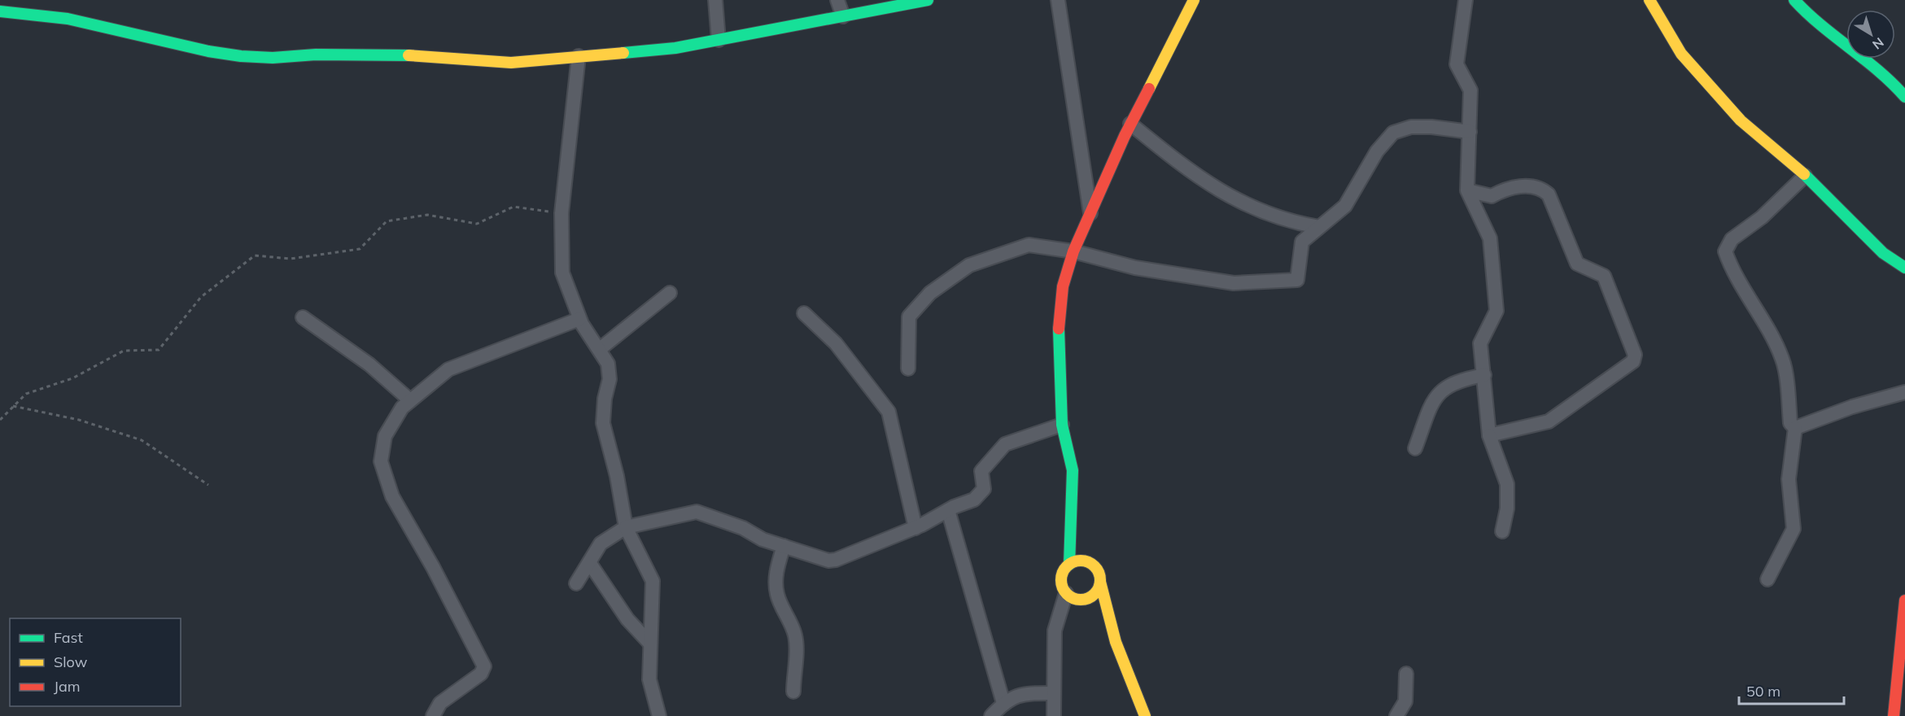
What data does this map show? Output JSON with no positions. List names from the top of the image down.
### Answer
{
  "legend": ["Fast", "Slow", "Jam"],
  "scale_bar": "50 m",
  "north": "bottom right"
}
